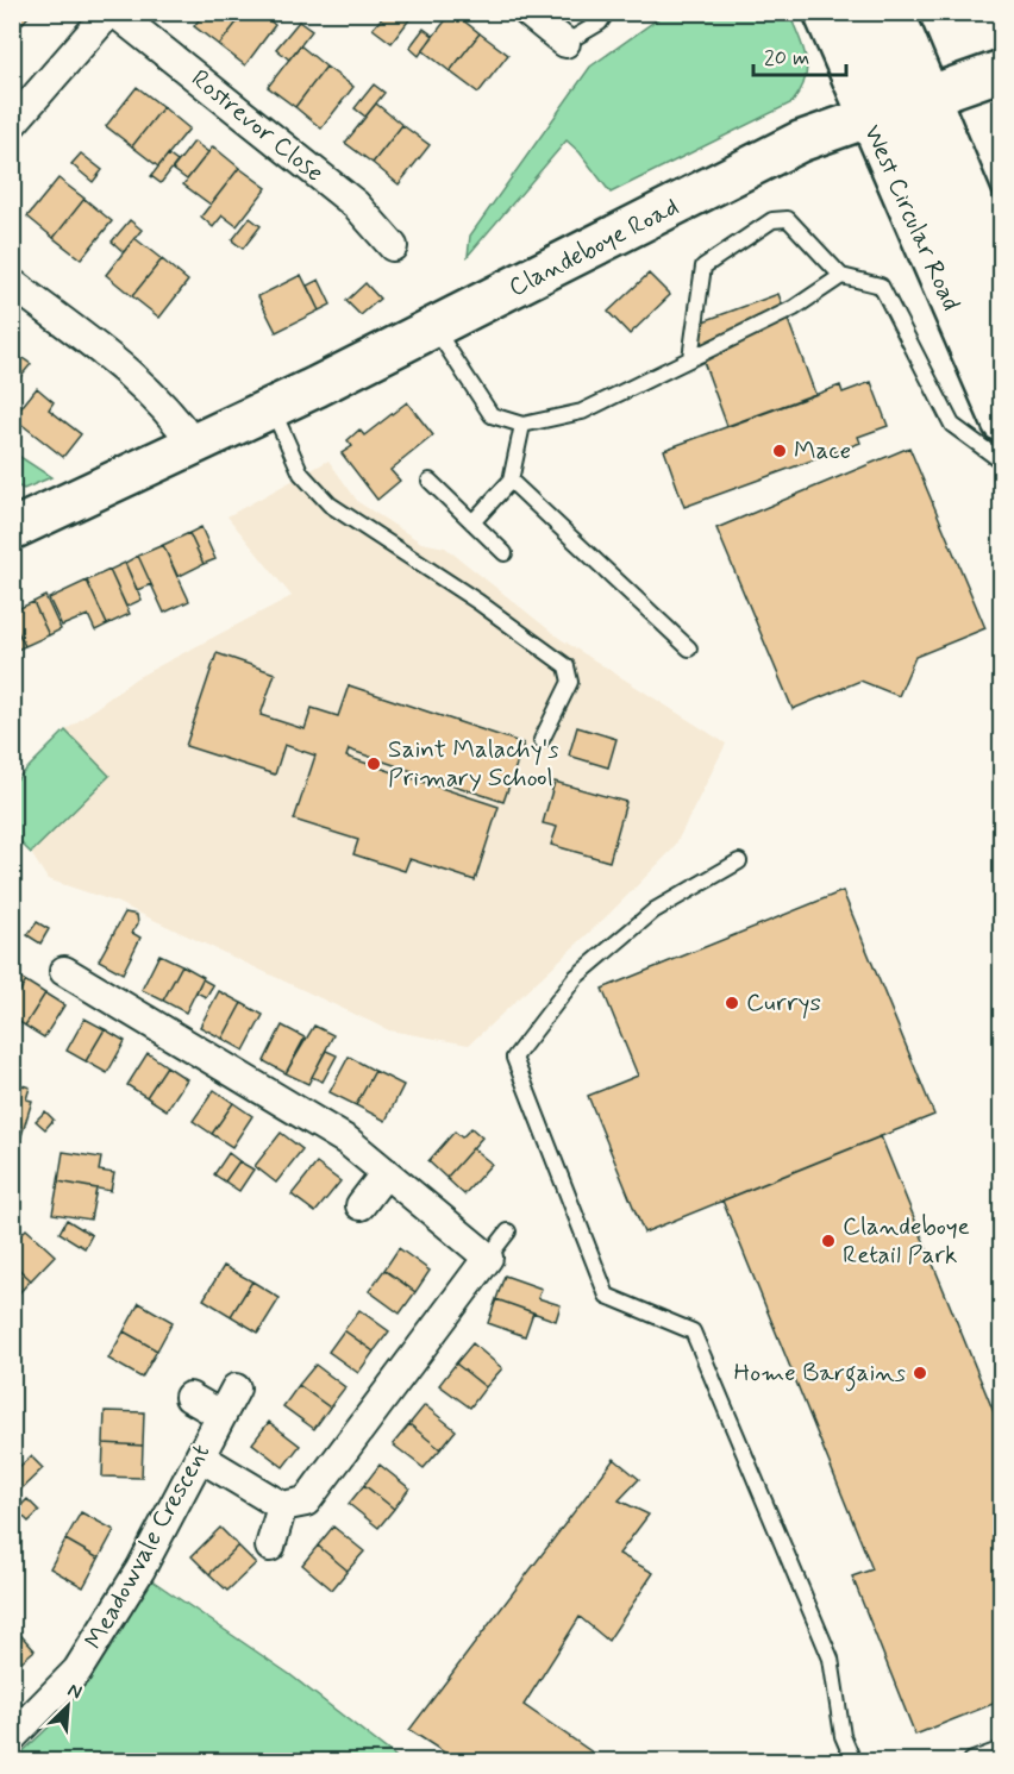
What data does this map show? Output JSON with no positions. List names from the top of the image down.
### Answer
{
  "streets": {
    "main road": ["West Circular Road", "Clandeboye Road"],
    "street": ["Rostrevor Close", "Meadowvale Crescent"]
  },
  "crossings": [
    ["West Circular Road", "Clandeboye Road"]
  ],
  "places": [
    "Mace",
    "Saint Malachy's Primary School",
    "Currys",
    "Clandeboye Retail Park",
    "Home Bargains"
  ],
  "scale_bar": "20 m",
  "north": "top right"
}
